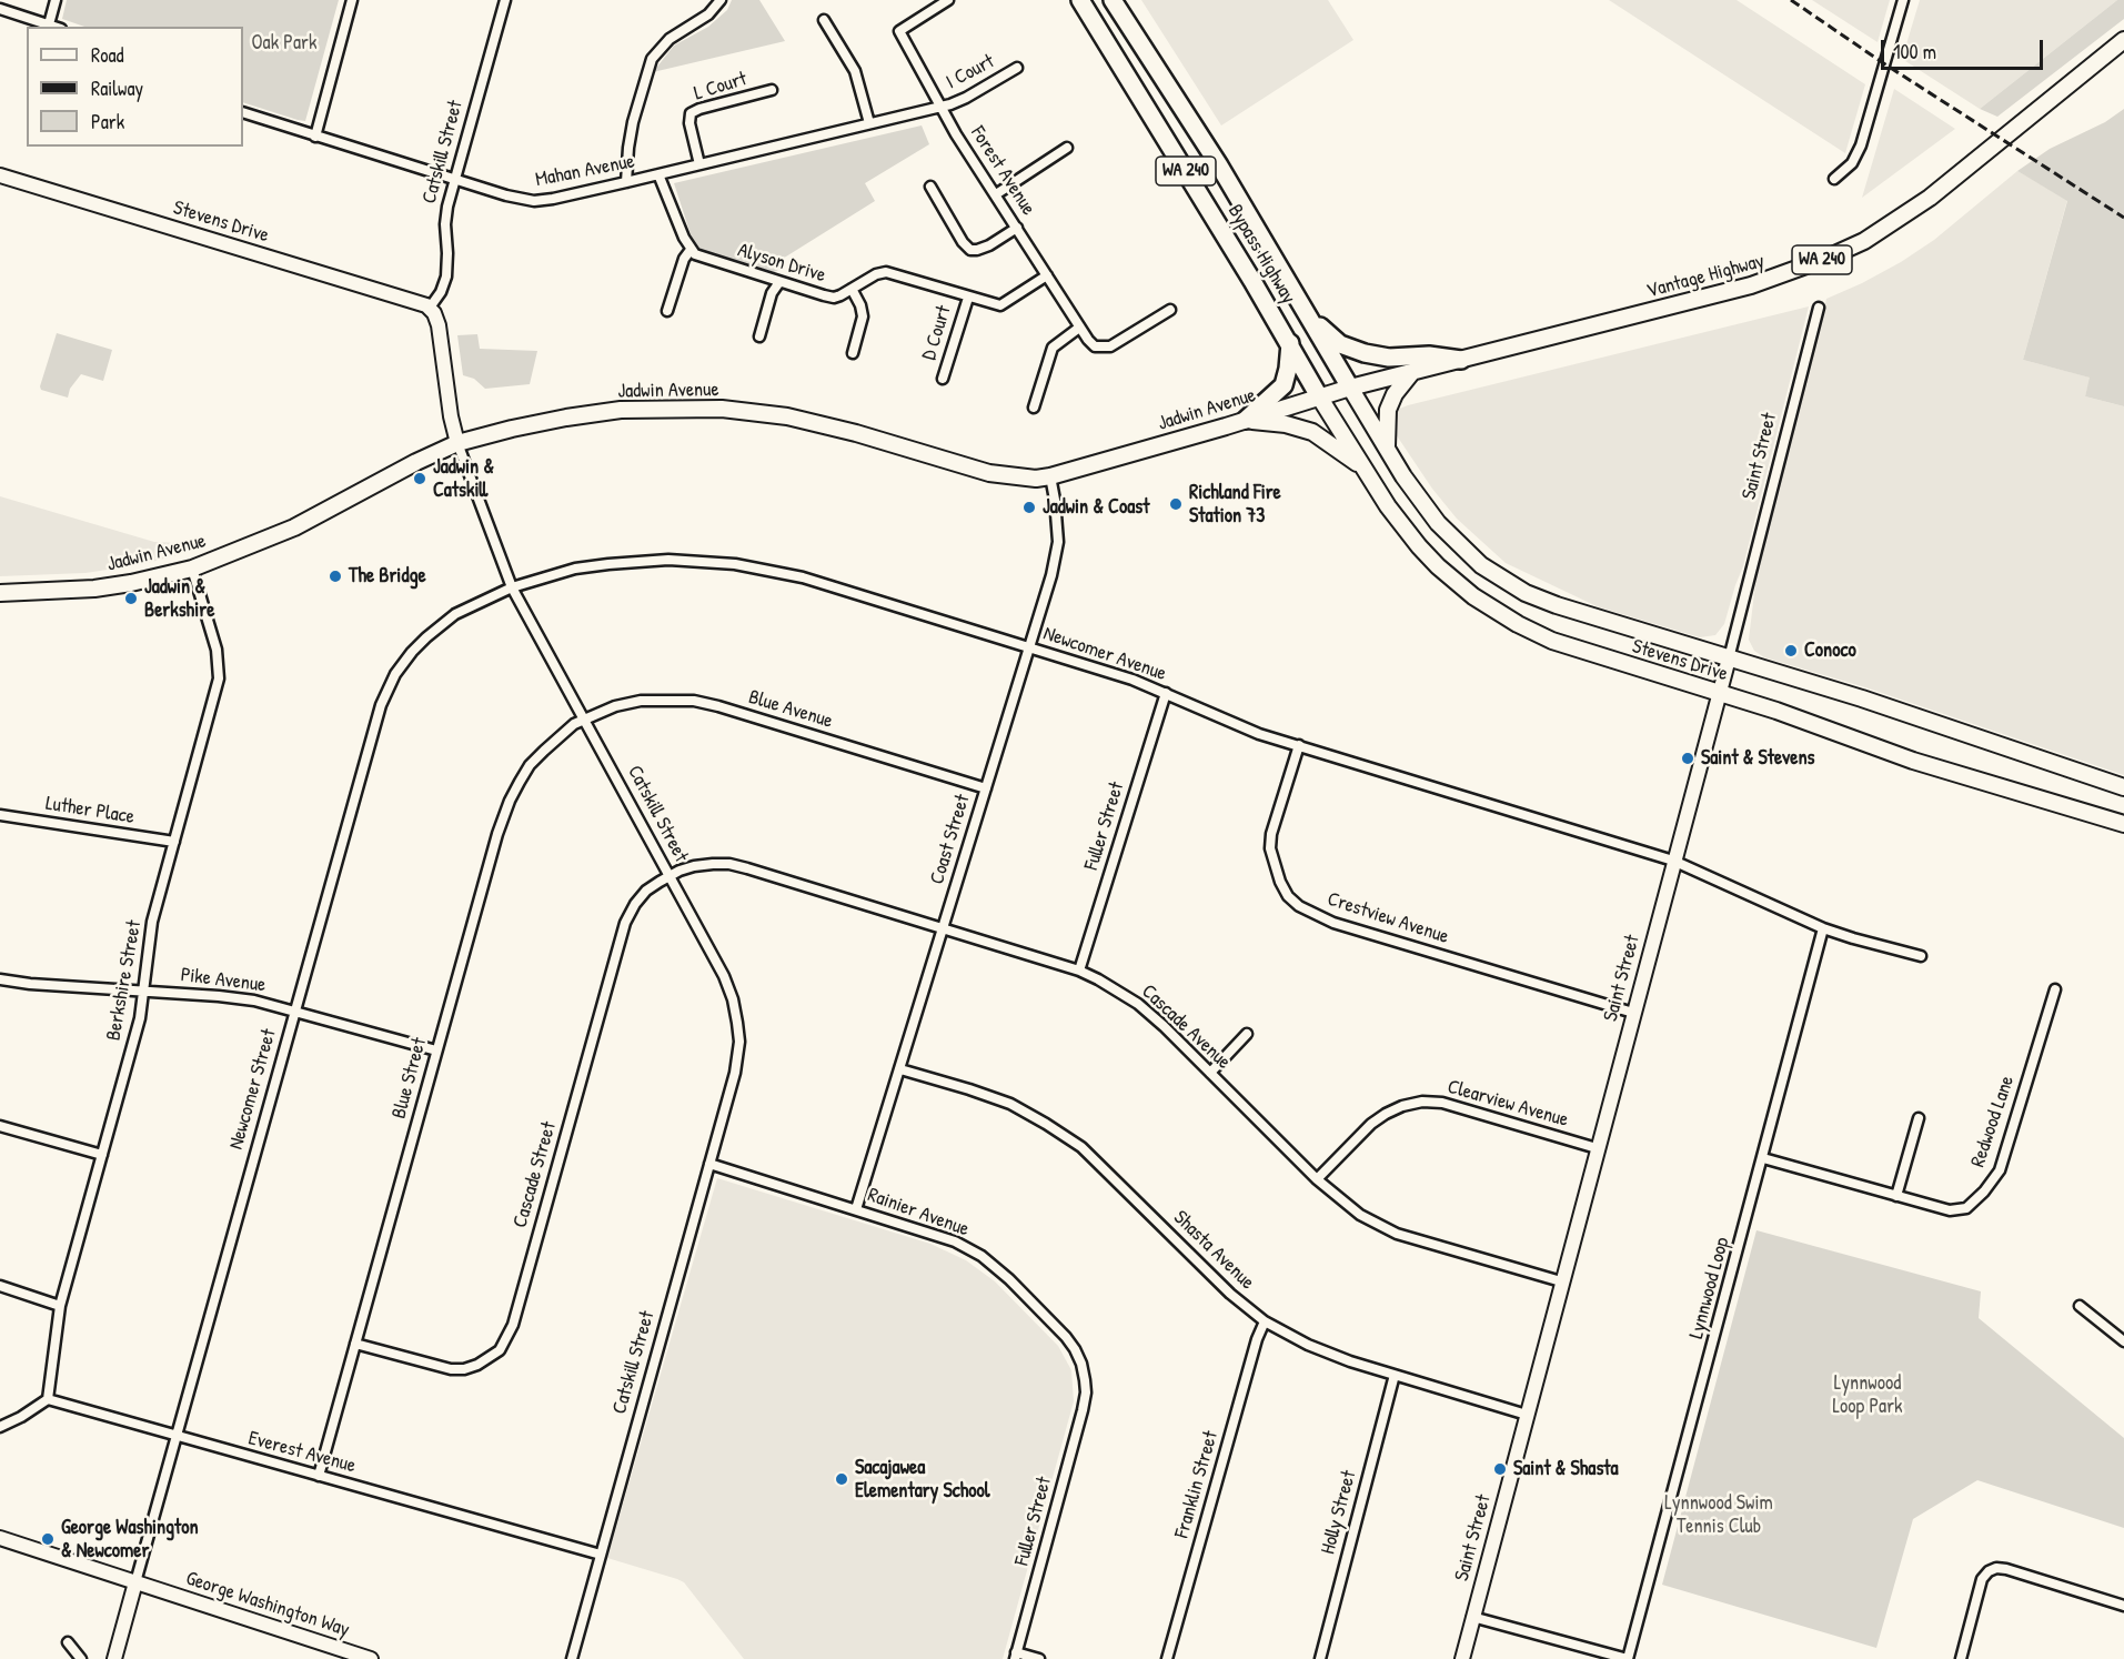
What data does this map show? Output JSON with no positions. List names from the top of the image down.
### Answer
{
  "streets": {
    "highway": ["WA 240", "Bypass Highway"],
    "main road": ["Stevens Drive", "Vantage Highway", "Jadwin Avenue"],
    "street": [
      "I Court",
      "L Court",
      "Catskill Street",
      "Mahan Avenue",
      "Forest Avenue",
      "Alyson Drive",
      "D Court",
      "Saint Street",
      "Newcomer Avenue",
      "Blue Avenue",
      "Luther Place",
      "Fuller Street",
      "Coast Street",
      "Crestview Avenue",
      "Berkshire Street",
      "Pike Avenue",
      "Cascade Avenue",
      "Blue Street",
      "Newcomer Street",
      "Clearview Avenue",
      "Redwood Lane",
      "Cascade Street",
      "Rainier Avenue",
      "Shasta Avenue",
      "Lynnwood Loop",
      "Everest Avenue",
      "Franklin Street",
      "Holly Street",
      "George Washington Way"
    ]
  },
  "crossings": [
    ["I Court", "Mahan Avenue"],
    ["I Court", "Forest Avenue"],
    ["L Court", "Mahan Avenue"],
    ["Catskill Street", "Mahan Avenue"],
    ["Catskill Street", "Stevens Drive"],
    ["Catskill Street", "Jadwin Avenue"],
    ["Catskill Street", "Newcomer Avenue"],
    ["Catskill Street", "Blue Avenue"],
    ["Catskill Street", "Cascade Avenue"],
    ["Catskill Street", "Blue Street"],
    ["Catskill Street", "Newcomer Street"],
    ["Catskill Street", "Cascade Street"],
    ["Catskill Street", "Rainier Avenue"],
    ["Catskill Street", "Everest Avenue"],
    ["Mahan Avenue", "Forest Avenue"],
    ["Forest Avenue", "Alyson Drive"],
    ["WA 240", "Bypass Highway"],
    ["WA 240", "Vantage Highway"],
    ["Stevens Drive", "Bypass Highway"],
    ["Stevens Drive", "Vantage Highway"],
    ["Stevens Drive", "Jadwin Avenue"],
    ["Stevens Drive", "Saint Street"],
    ["Bypass Highway", "Vantage Highway"],
    ["Bypass Highway", "Jadwin Avenue"],
    ["Alyson Drive", "D Court"],
    ["Vantage Highway", "Jadwin Avenue"],
    ["Jadwin Avenue", "Coast Street"],
    ["Jadwin Avenue", "Berkshire Street"],
    ["Saint Street", "Newcomer Avenue"],
    ["Saint Street", "Crestview Avenue"],
    ["Saint Street", "Cascade Avenue"],
    ["Saint Street", "Clearview Avenue"],
    ["Saint Street", "Shasta Avenue"],
    ["Saint Street", "Lynnwood Loop"],
    ["Newcomer Avenue", "Fuller Street"],
    ["Newcomer Avenue", "Coast Street"],
    ["Newcomer Avenue", "Crestview Avenue"],
    ["Newcomer Avenue", "Newcomer Street"],
    ["Blue Avenue", "Coast Street"],
    ["Blue Avenue", "Blue Street"],
    ["Luther Place", "Berkshire Street"],
    ["Fuller Street", "Cascade Avenue"],
    ["Fuller Street", "Rainier Avenue"],
    ["Coast Street", "Cascade Avenue"],
    ["Coast Street", "Rainier Avenue"],
    ["Coast Street", "Shasta Avenue"],
    ["Berkshire Street", "Pike Avenue"],
    ["Berkshire Street", "Everest Avenue"],
    ["Pike Avenue", "Blue Street"],
    ["Pike Avenue", "Newcomer Street"],
    ["Cascade Avenue", "Clearview Avenue"],
    ["Cascade Avenue", "Cascade Street"],
    ["Blue Street", "Cascade Street"],
    ["Blue Street", "Everest Avenue"],
    ["Newcomer Street", "Everest Avenue"],
    ["Newcomer Street", "George Washington Way"],
    ["Redwood Lane", "Lynnwood Loop"],
    ["Shasta Avenue", "Franklin Street"],
    ["Shasta Avenue", "Holly Street"]
  ],
  "parks": ["Oak Park", "Lynnwood Loop Park", "Lynnwood Swim Tennis Club"],
  "places": [
    "Jadwin & Catskill",
    "Richland Fire Station 73",
    "Jadwin & Coast",
    "The Bridge",
    "Jadwin & Berkshire",
    "Conoco",
    "Saint & Stevens",
    "Saint & Shasta",
    "Sacajawea Elementary School",
    "George Washington & Newcomer"
  ],
  "legend": ["Road", "Railway", "Park"],
  "scale_bar": "100 m"
}
